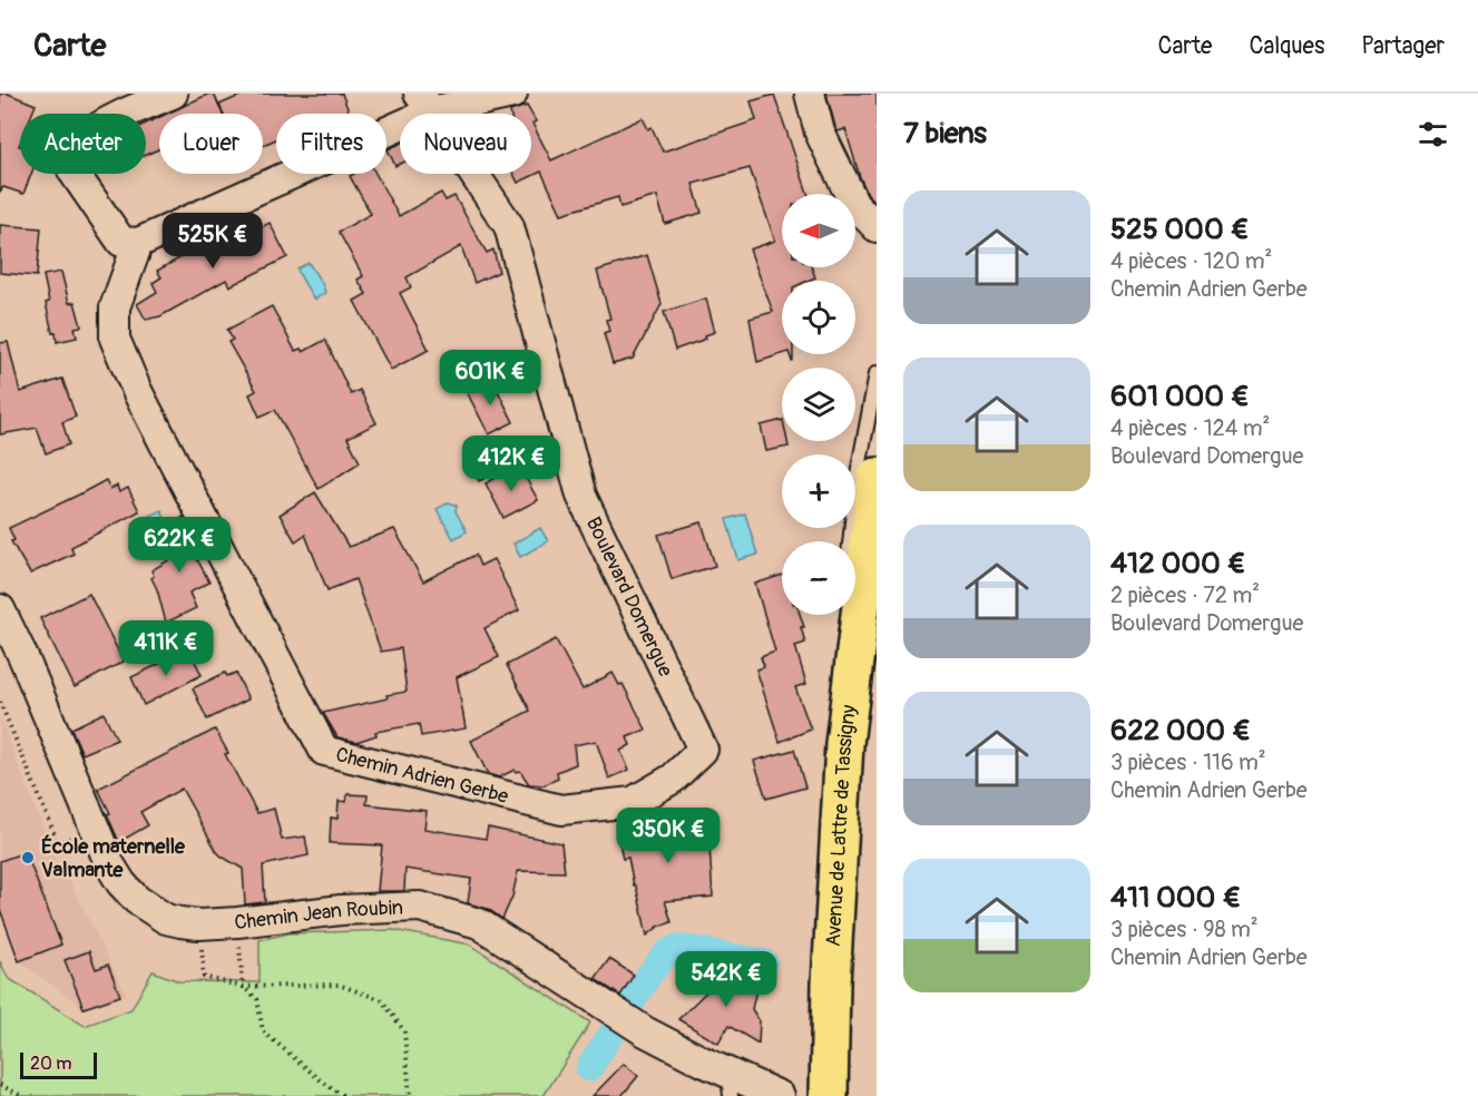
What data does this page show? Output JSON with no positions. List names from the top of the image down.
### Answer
{
  "streets": {
    "main road": ["Avenue de Lattre de Tassigny"],
    "street": ["Boulevard Domergue", "Chemin Adrien Gerbe", "Chemin Jean Roubin"]
  },
  "crossings": [
    ["Boulevard Domergue", "Chemin Adrien Gerbe"]
  ],
  "places": ["École maternelle Valmante"],
  "scale_bar": "20 m",
  "north": "left",
  "page": {
    "header": "Carte",
    "nav": ["Carte", "Calques", "Partager"],
    "heading": "7 biens",
    "chip": [
      "Acheter",
      "Louer",
      "Filtres",
      "Nouveau"
    ],
    "list": [
      {
        "name": "525 000 €",
        "note": "4 pièces · 120 m² · Chemin Adrien Gerbe"
      },
      {
        "name": "601 000 €",
        "note": "4 pièces · 124 m² · Boulevard Domergue"
      },
      {
        "name": "412 000 €",
        "note": "2 pièces · 72 m² · Boulevard Domergue"
      },
      {
        "name": "622 000 €",
        "note": "3 pièces · 116 m² · Chemin Adrien Gerbe"
      },
      {
        "name": "411 000 €",
        "note": "3 pièces · 98 m² · Chemin Adrien Gerbe"
      }
    ],
    "map_buttons": ["+", "−"],
    "price": [
      "525K €",
      "601K €",
      "412K €",
      "622K €",
      "411K €",
      "350K €",
      "542K €"
    ],
    "scale": "20 m"
  }
}
